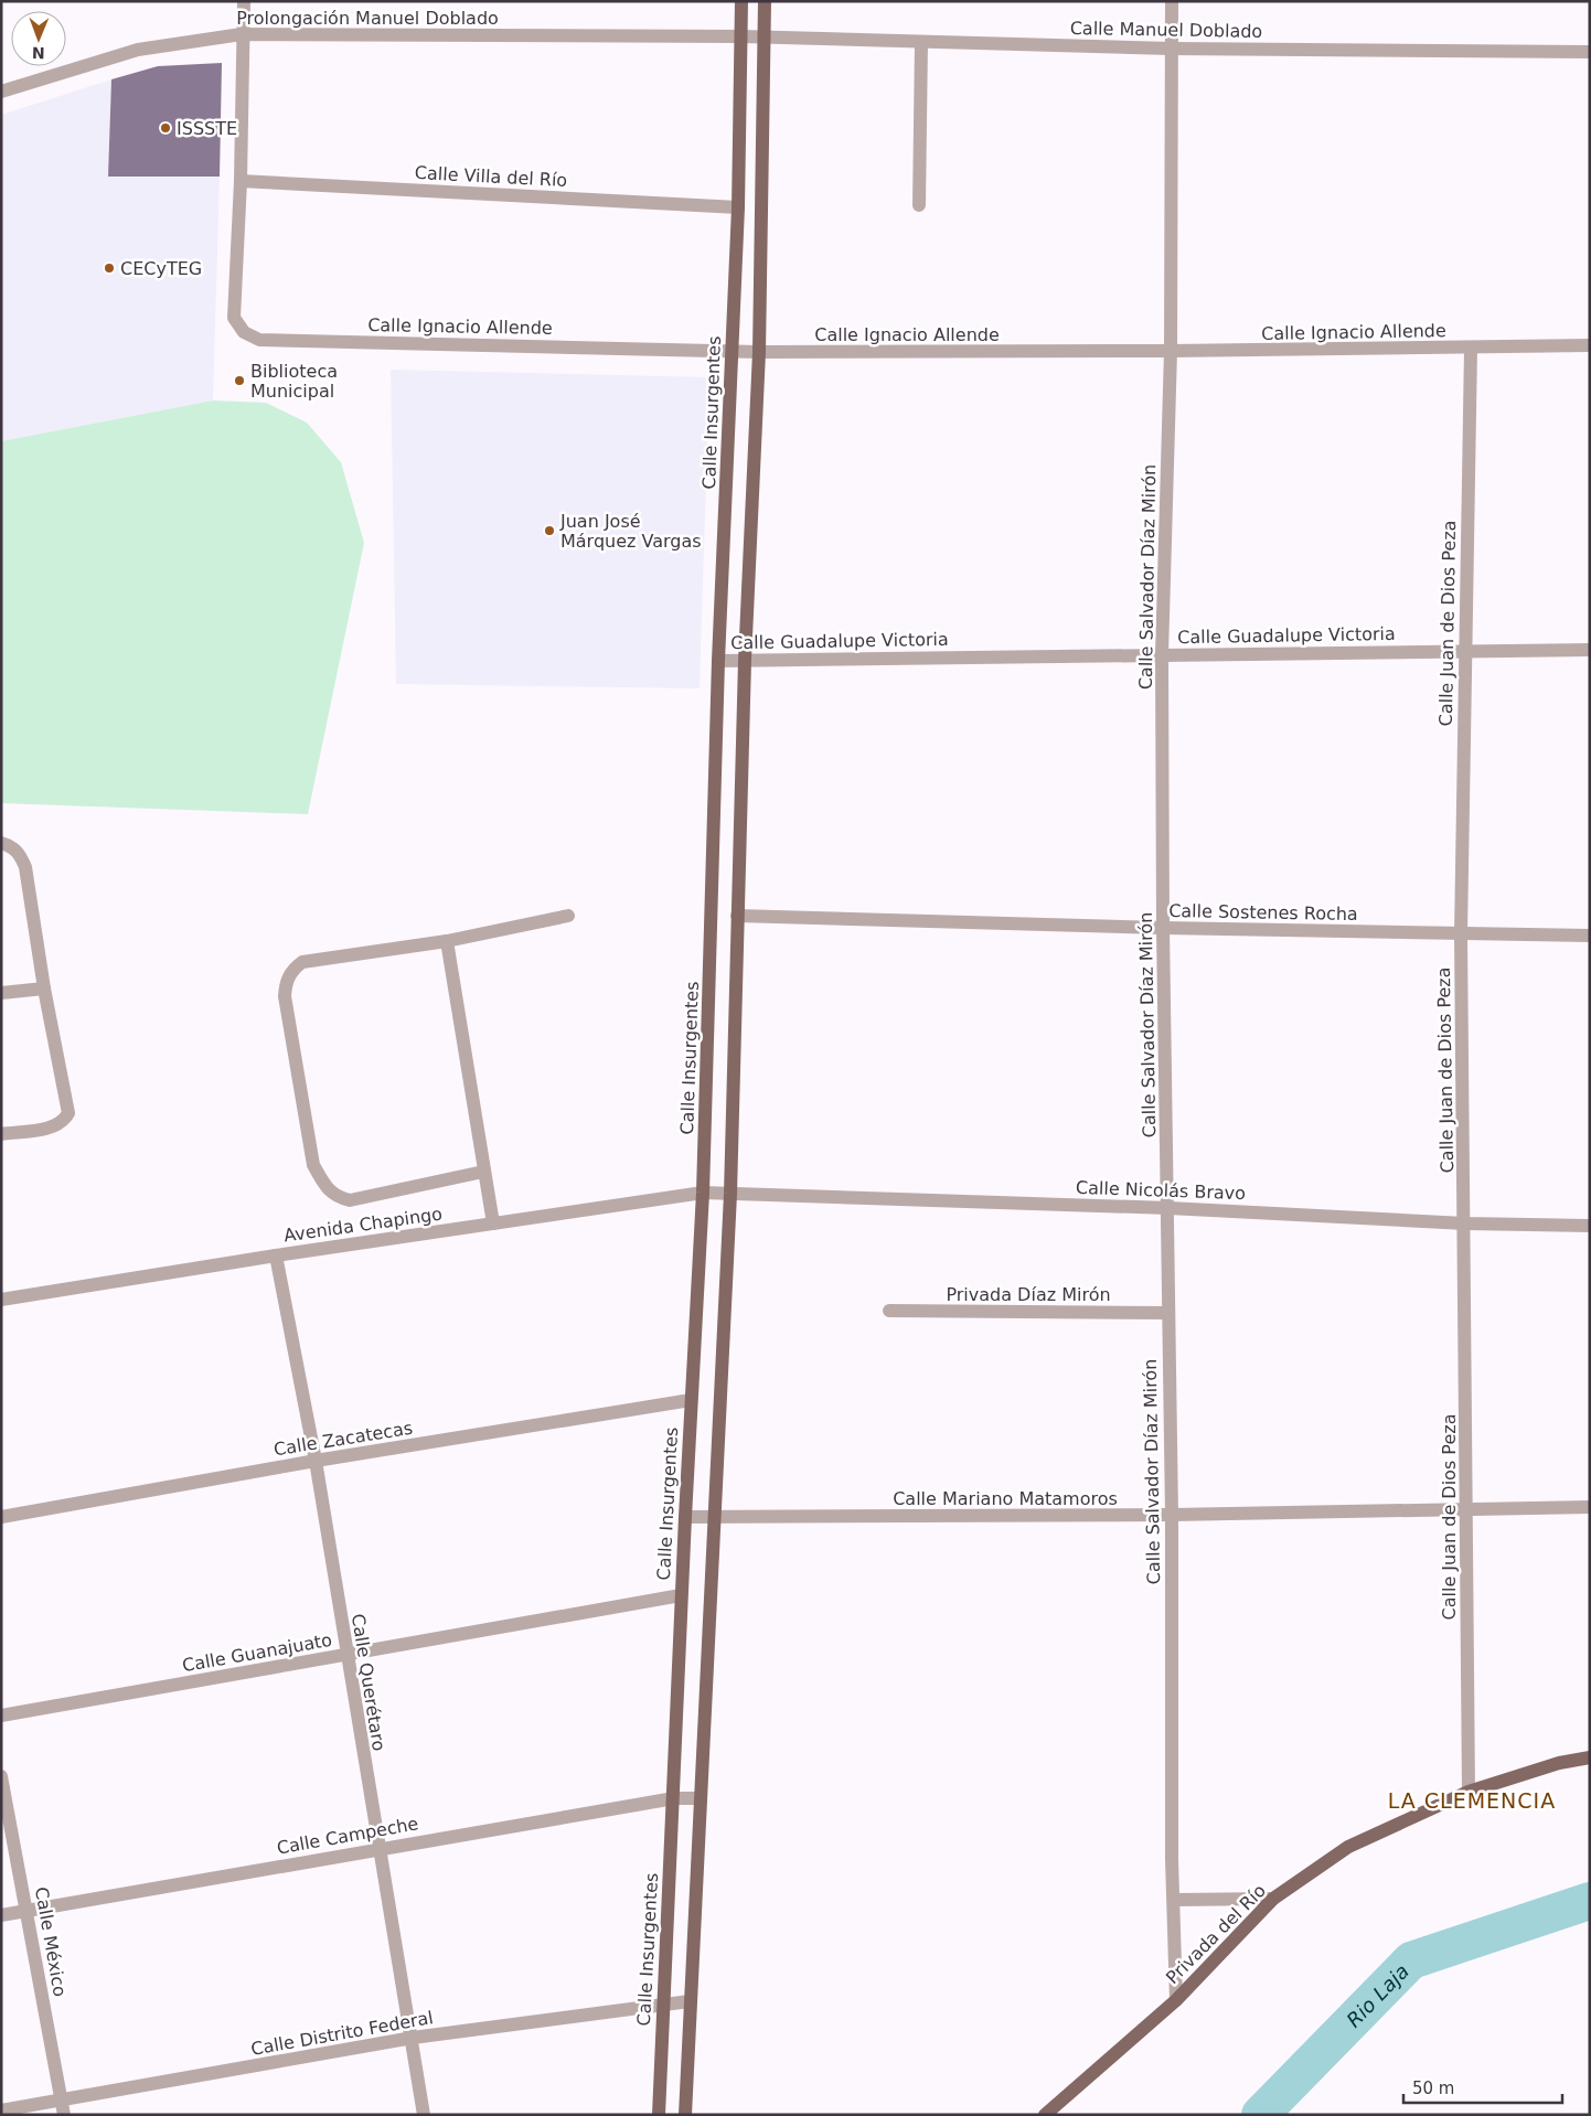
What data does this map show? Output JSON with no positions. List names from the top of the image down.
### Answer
{
  "streets": {
    "main road": ["Calle Insurgentes", "Privada del Río"],
    "street": [
      "Prolongación Manuel Doblado",
      "Calle Manuel Doblado",
      "Calle Villa del Río",
      "Calle Ignacio Allende",
      "Calle Salvador Díaz Mirón",
      "Calle Juan de Dios Peza",
      "Calle Guadalupe Victoria",
      "Calle Sostenes Rocha",
      "Calle Nicolás Bravo",
      "Avenida Chapingo",
      "Privada Díaz Mirón",
      "Calle Zacatecas",
      "Calle Mariano Matamoros",
      "Calle Guanajuato",
      "Calle Querétaro",
      "Calle Campeche",
      "Calle México",
      "Calle Distrito Federal"
    ]
  },
  "crossings": [
    ["Prolongación Manuel Doblado", "Calle Manuel Doblado"],
    ["Prolongación Manuel Doblado", "Calle Insurgentes"],
    ["Calle Manuel Doblado", "Calle Insurgentes"],
    ["Calle Manuel Doblado", "Calle Salvador Díaz Mirón"],
    ["Calle Villa del Río", "Calle Ignacio Allende"],
    ["Calle Villa del Río", "Calle Insurgentes"],
    ["Calle Ignacio Allende", "Calle Insurgentes"],
    ["Calle Ignacio Allende", "Calle Salvador Díaz Mirón"],
    ["Calle Ignacio Allende", "Calle Juan de Dios Peza"],
    ["Calle Insurgentes", "Calle Guadalupe Victoria"],
    ["Calle Insurgentes", "Avenida Chapingo"],
    ["Calle Insurgentes", "Calle Zacatecas"],
    ["Calle Insurgentes", "Calle Mariano Matamoros"],
    ["Calle Insurgentes", "Calle Guanajuato"],
    ["Calle Insurgentes", "Calle Campeche"],
    ["Calle Insurgentes", "Calle Distrito Federal"],
    ["Calle Salvador Díaz Mirón", "Calle Guadalupe Victoria"],
    ["Calle Salvador Díaz Mirón", "Calle Sostenes Rocha"],
    ["Calle Salvador Díaz Mirón", "Calle Nicolás Bravo"],
    ["Calle Salvador Díaz Mirón", "Privada Díaz Mirón"],
    ["Calle Salvador Díaz Mirón", "Calle Mariano Matamoros"],
    ["Calle Salvador Díaz Mirón", "Privada del Río"],
    ["Calle Juan de Dios Peza", "Calle Guadalupe Victoria"],
    ["Calle Juan de Dios Peza", "Calle Sostenes Rocha"],
    ["Calle Juan de Dios Peza", "Calle Nicolás Bravo"],
    ["Calle Juan de Dios Peza", "Calle Mariano Matamoros"],
    ["Calle Juan de Dios Peza", "Privada del Río"],
    ["Calle Nicolás Bravo", "Avenida Chapingo"],
    ["Avenida Chapingo", "Calle Querétaro"],
    ["Calle Zacatecas", "Calle Querétaro"],
    ["Calle Guanajuato", "Calle Querétaro"],
    ["Calle Querétaro", "Calle Campeche"],
    ["Calle Querétaro", "Calle Distrito Federal"],
    ["Calle Campeche", "Calle México"],
    ["Calle México", "Calle Distrito Federal"]
  ],
  "districts": ["LA CLEMENCIA"],
  "water": ["Rio Laja"],
  "places": [
    "ISSSTE",
    "CECyTEG",
    "Biblioteca Municipal",
    "Juan José Márquez Vargas"
  ],
  "scale_bar": "50 m",
  "north": "bottom"
}
